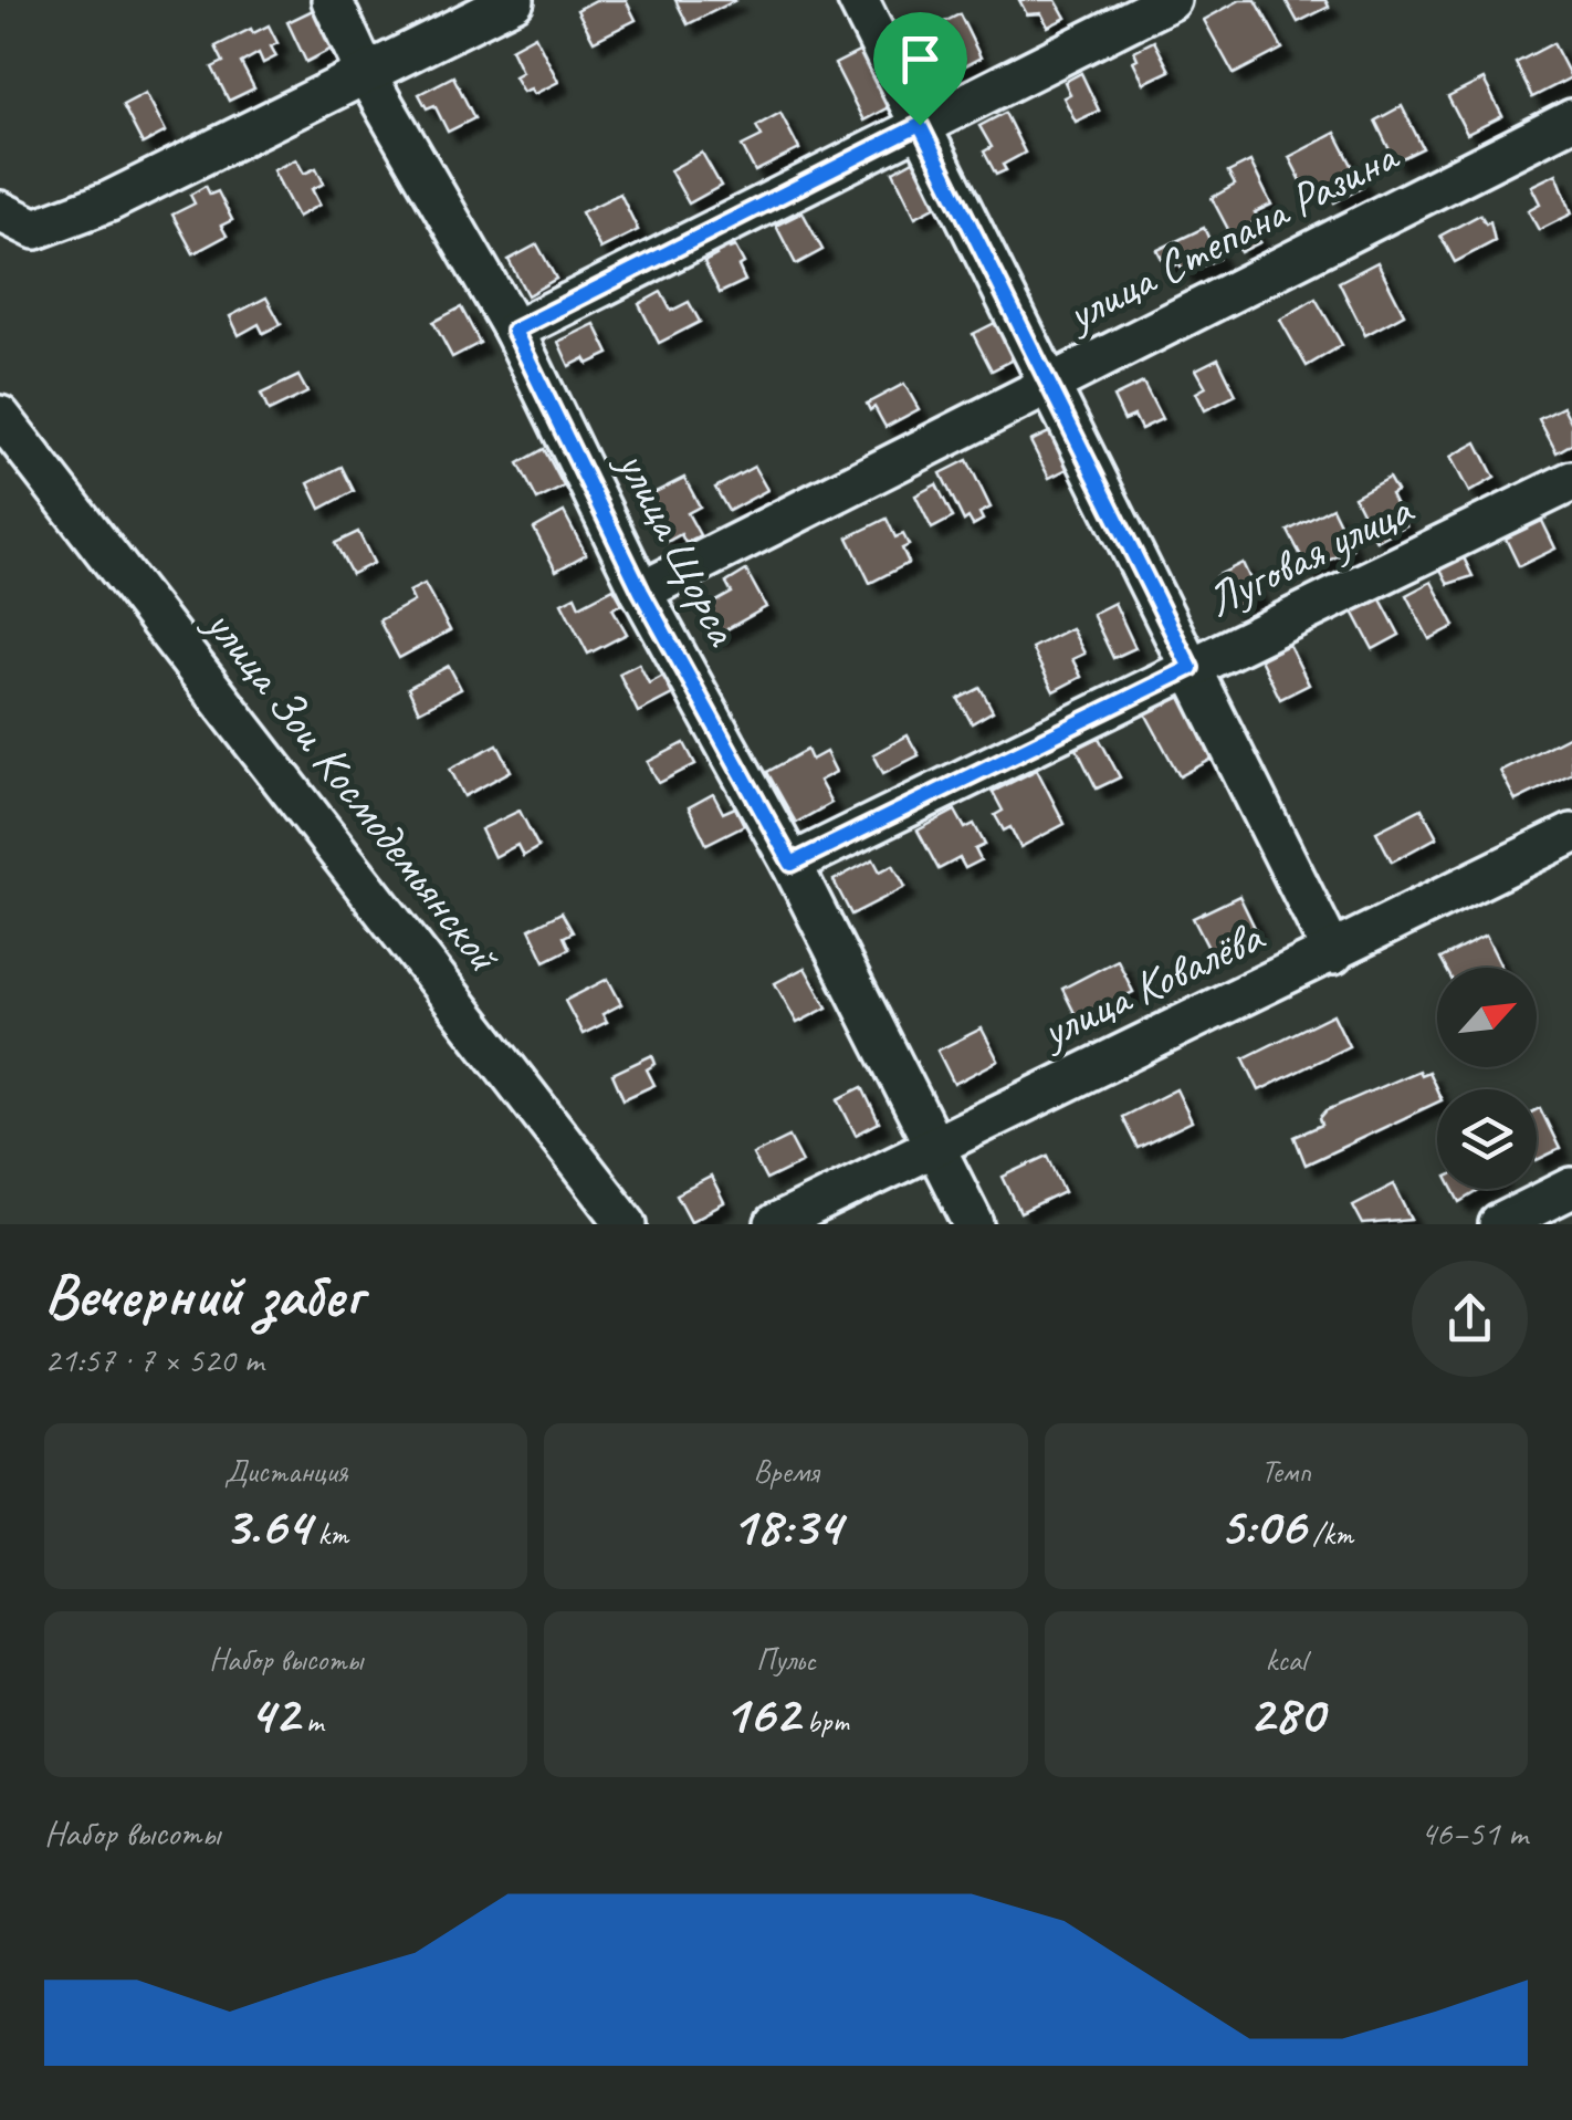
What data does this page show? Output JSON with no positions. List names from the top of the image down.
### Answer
{
  "streets": {
    "street": [
      "улица Степана Разина",
      "улица Щорса",
      "Луговая улица",
      "улица Зои Космодемьянской",
      "улица Ковалёва"
    ]
  },
  "crossings": [
    ["улица Степана Разина", "улица Щорса"],
    ["улица Щорса", "Луговая улица"],
    ["улица Щорса", "улица Ковалёва"]
  ],
  "north": "top right",
  "page": {
    "heading": ["Вечерний забег", "21:57 · 7 × 520 m"],
    "stats": [
      ["Дистанция", "3.64 km"],
      ["Время", "18:34"],
      ["Темп", "5:06 /km"],
      ["Набор высоты", "42 m"],
      ["Пульс", "162 bpm"],
      ["kcal", "280"]
    ],
    "chart": ["Набор высоты", "46–51 m"]
  }
}
